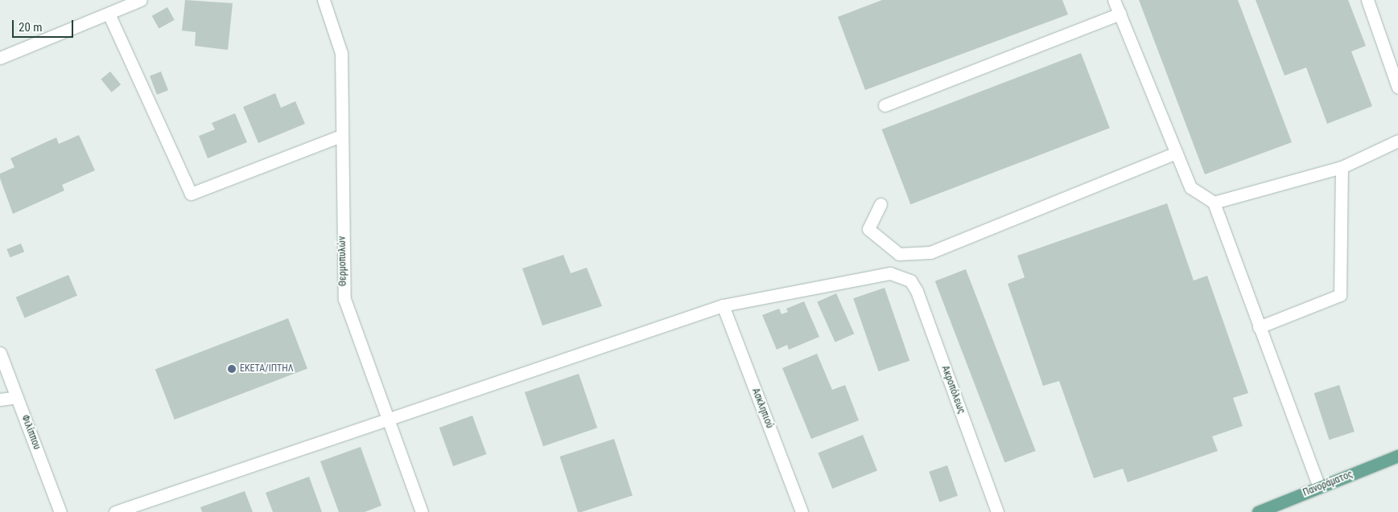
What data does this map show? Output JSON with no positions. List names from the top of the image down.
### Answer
{
  "streets": {
    "main road": ["Πανοράματος"],
    "street": [
      "Θερμοπυλών",
      "Ακροπόλεως",
      "Ασκληπιού",
      "Φιλίππου"
    ]
  },
  "crossings": [
    ["Ακροπόλεως", "Ασκληπιού"]
  ],
  "places": ["ΕΚΕΤΑ/ΙΠΤΗΛ"],
  "scale_bar": "20 m"
}
